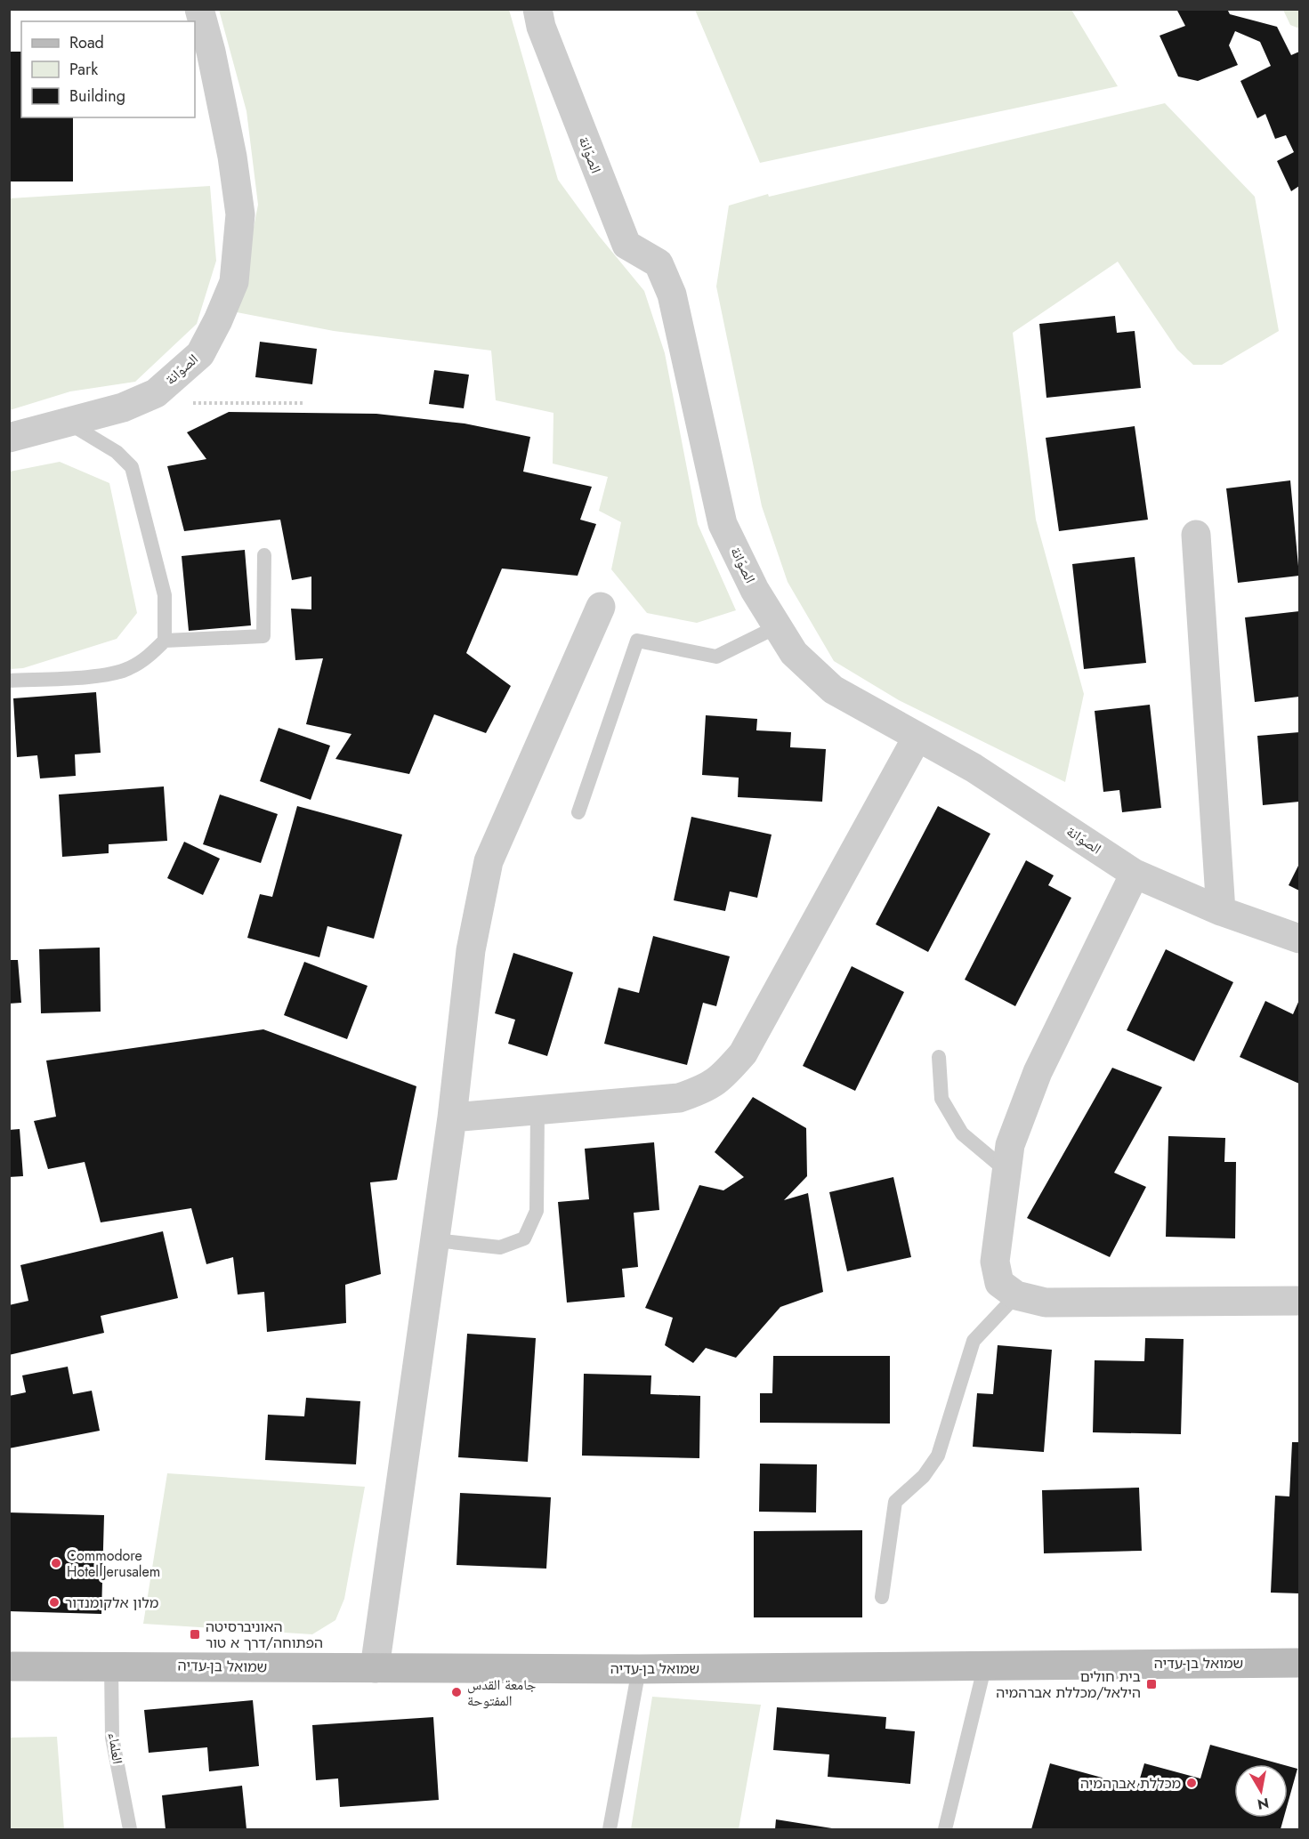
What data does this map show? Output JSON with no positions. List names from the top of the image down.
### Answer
{
  "streets": {
    "street": ["الصوّانة", "שמואל בן-עדיה"],
    "lane": ["العلماء"]
  },
  "crossings": [
    ["שמואל בן-עדיה", "العلماء"]
  ],
  "places": {
    "other": [
      "Commodore Hotel Jerusalem",
      "מלון אלקומנדור",
      "جامعة القدس المفتوحة",
      "מכללת אברהמיה"
    ],
    "transit": ["האוניברסיטה הפתוחה/דרך א טור", "בית חולים הילאל/מכללת אברהמיה"]
  },
  "legend": ["Road", "Park", "Building"],
  "north": "bottom"
}
